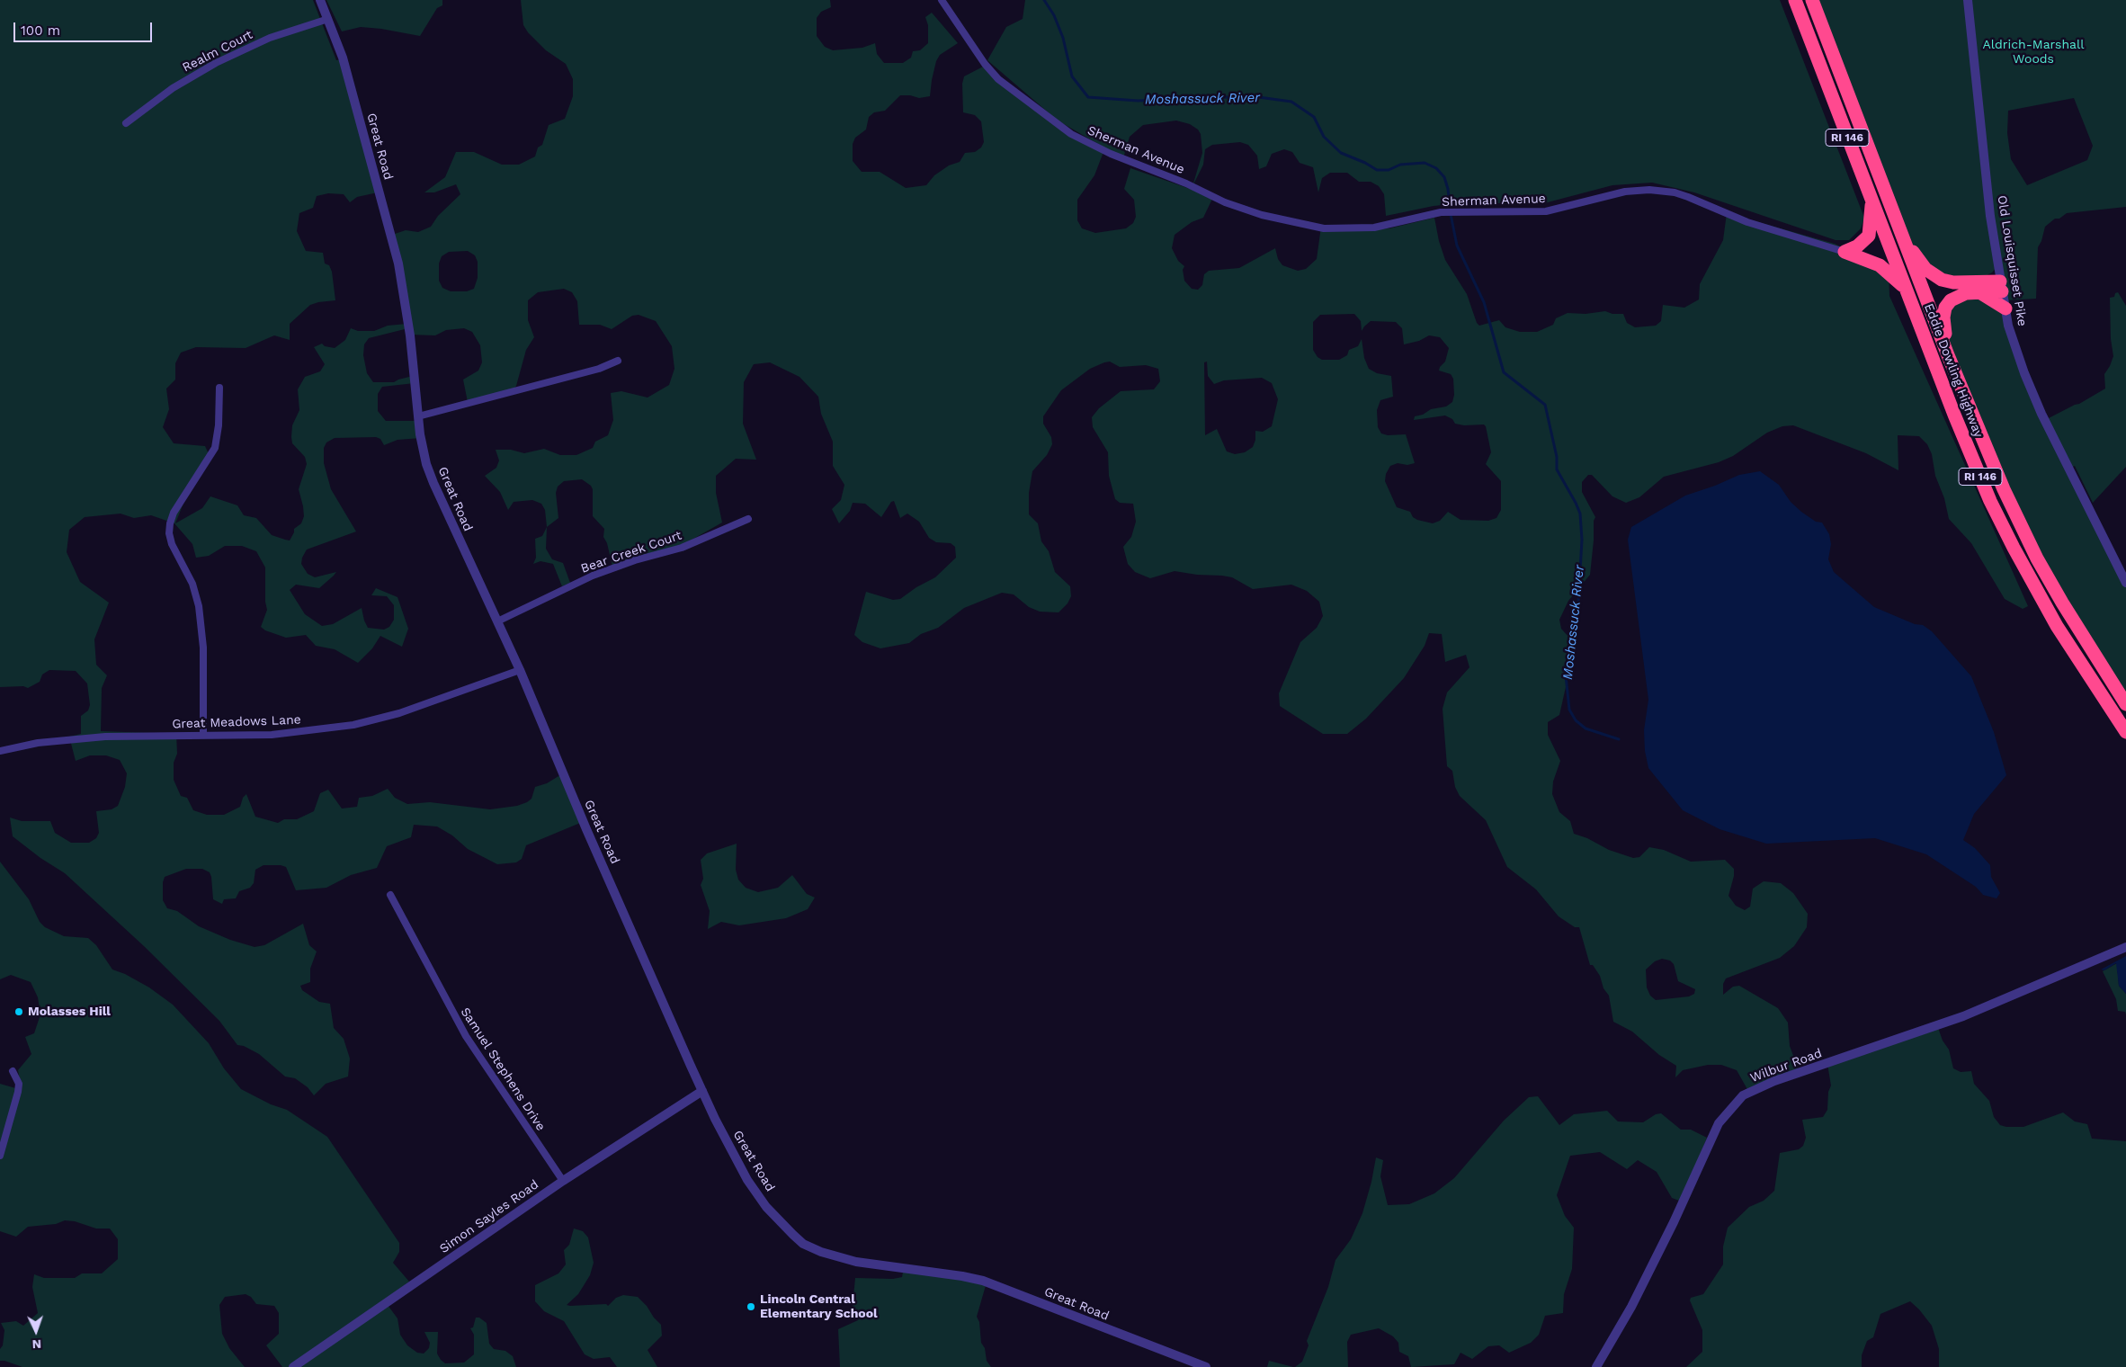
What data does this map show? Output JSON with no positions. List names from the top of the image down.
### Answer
{
  "streets": {
    "highway": ["RI 146", "Eddie Dowling Highway"],
    "street": [
      "Realm Court",
      "Great Road",
      "Sherman Avenue",
      "Old Louisquisset Pike",
      "Bear Creek Court",
      "Great Meadows Lane",
      "Wilbur Road",
      "Samuel Stephens Drive",
      "Simon Sayles Road"
    ]
  },
  "crossings": [
    ["Realm Court", "Great Road"],
    ["Great Road", "Bear Creek Court"],
    ["Great Road", "Great Meadows Lane"],
    ["Great Road", "Simon Sayles Road"],
    ["Samuel Stephens Drive", "Simon Sayles Road"]
  ],
  "water": ["Moshassuck River"],
  "parks": ["Aldrich-Marshall Woods"],
  "places": ["Molasses Hill", "Lincoln Central Elementary School"],
  "scale_bar": "100 m",
  "north": "bottom"
}
